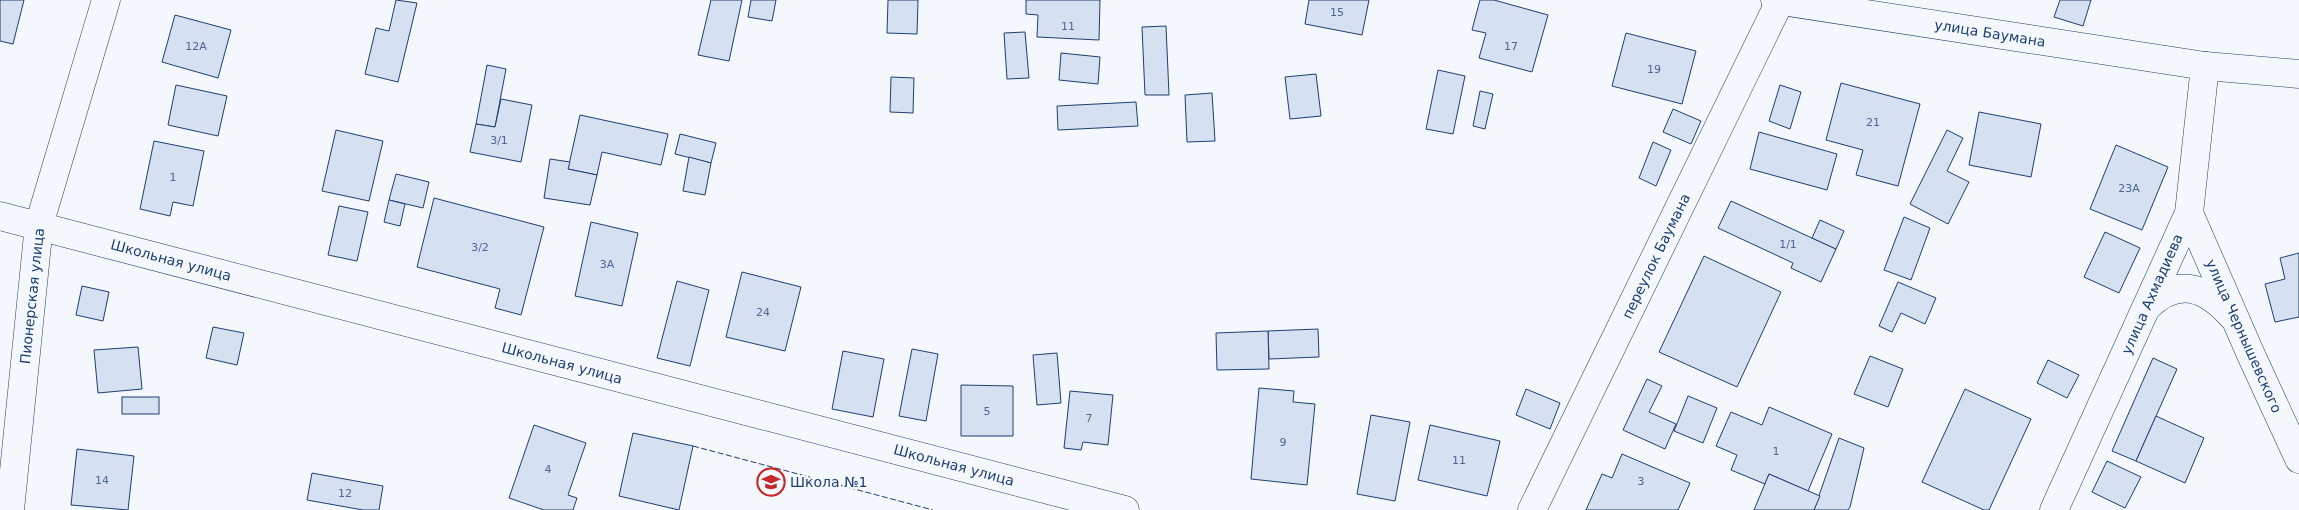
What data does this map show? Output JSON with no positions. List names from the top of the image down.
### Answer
{
  "streets": {
    "street": [
      "улица Баумана",
      "переулок Баумана",
      "Школьная улица",
      "улица Ахмадиева",
      "Пионерская улица",
      "улица Чернышевского"
    ]
  },
  "crossings": [
    ["улица Баумана", "переулок Баумана"],
    ["улица Баумана", "улица Ахмадиева"],
    ["Школьная улица", "Пионерская улица"],
    ["улица Ахмадиева", "улица Чернышевского"]
  ],
  "places": {
    "school or university": ["Школа №1"]
  },
  "house_numbers": [
    "15",
    "11",
    "12А",
    "17",
    "19",
    "21",
    "3/1",
    "1",
    "23А",
    "1/1",
    "3/2",
    "3А",
    "24",
    "5",
    "7",
    "9",
    "1",
    "11",
    "4",
    "14",
    "3",
    "12"
  ]
}
